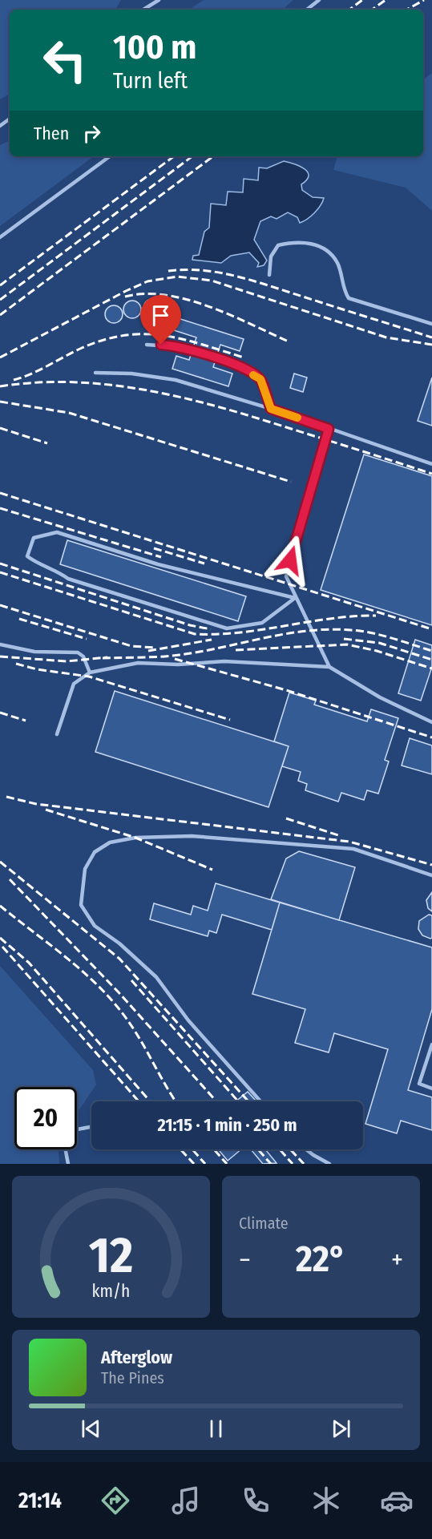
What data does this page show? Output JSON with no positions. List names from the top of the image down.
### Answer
{
  "page": {
    "turn": ["100 m", "Turn left"],
    "then": "Then",
    "limit": "20",
    "trip": "21:15 · 1 min · 250 m",
    "tile": "Climate",
    "heat": ["−", "22°", "+"],
    "song": ["Afterglow", "The Pines"],
    "tabs": "21:14",
    "gauge": ["12", "km/h"]
  }
}
